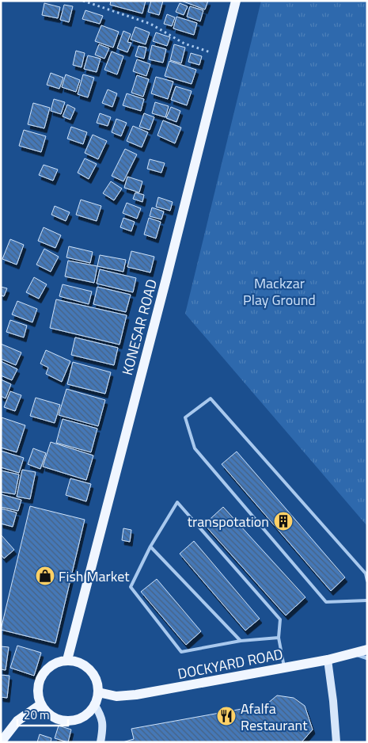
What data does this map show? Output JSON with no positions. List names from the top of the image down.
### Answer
{
  "streets": {
    "main road": ["KONESAR ROAD", "DOCKYARD ROAD"]
  },
  "crossings": [
    ["KONESAR ROAD", "DOCKYARD ROAD"]
  ],
  "parks": ["Mackzar Play Ground"],
  "places": {
    "building": ["transpotation"],
    "shop": ["Fish Market"],
    "restaurant": ["Afalfa Restaurant"]
  },
  "scale_bar": "20 m"
}
